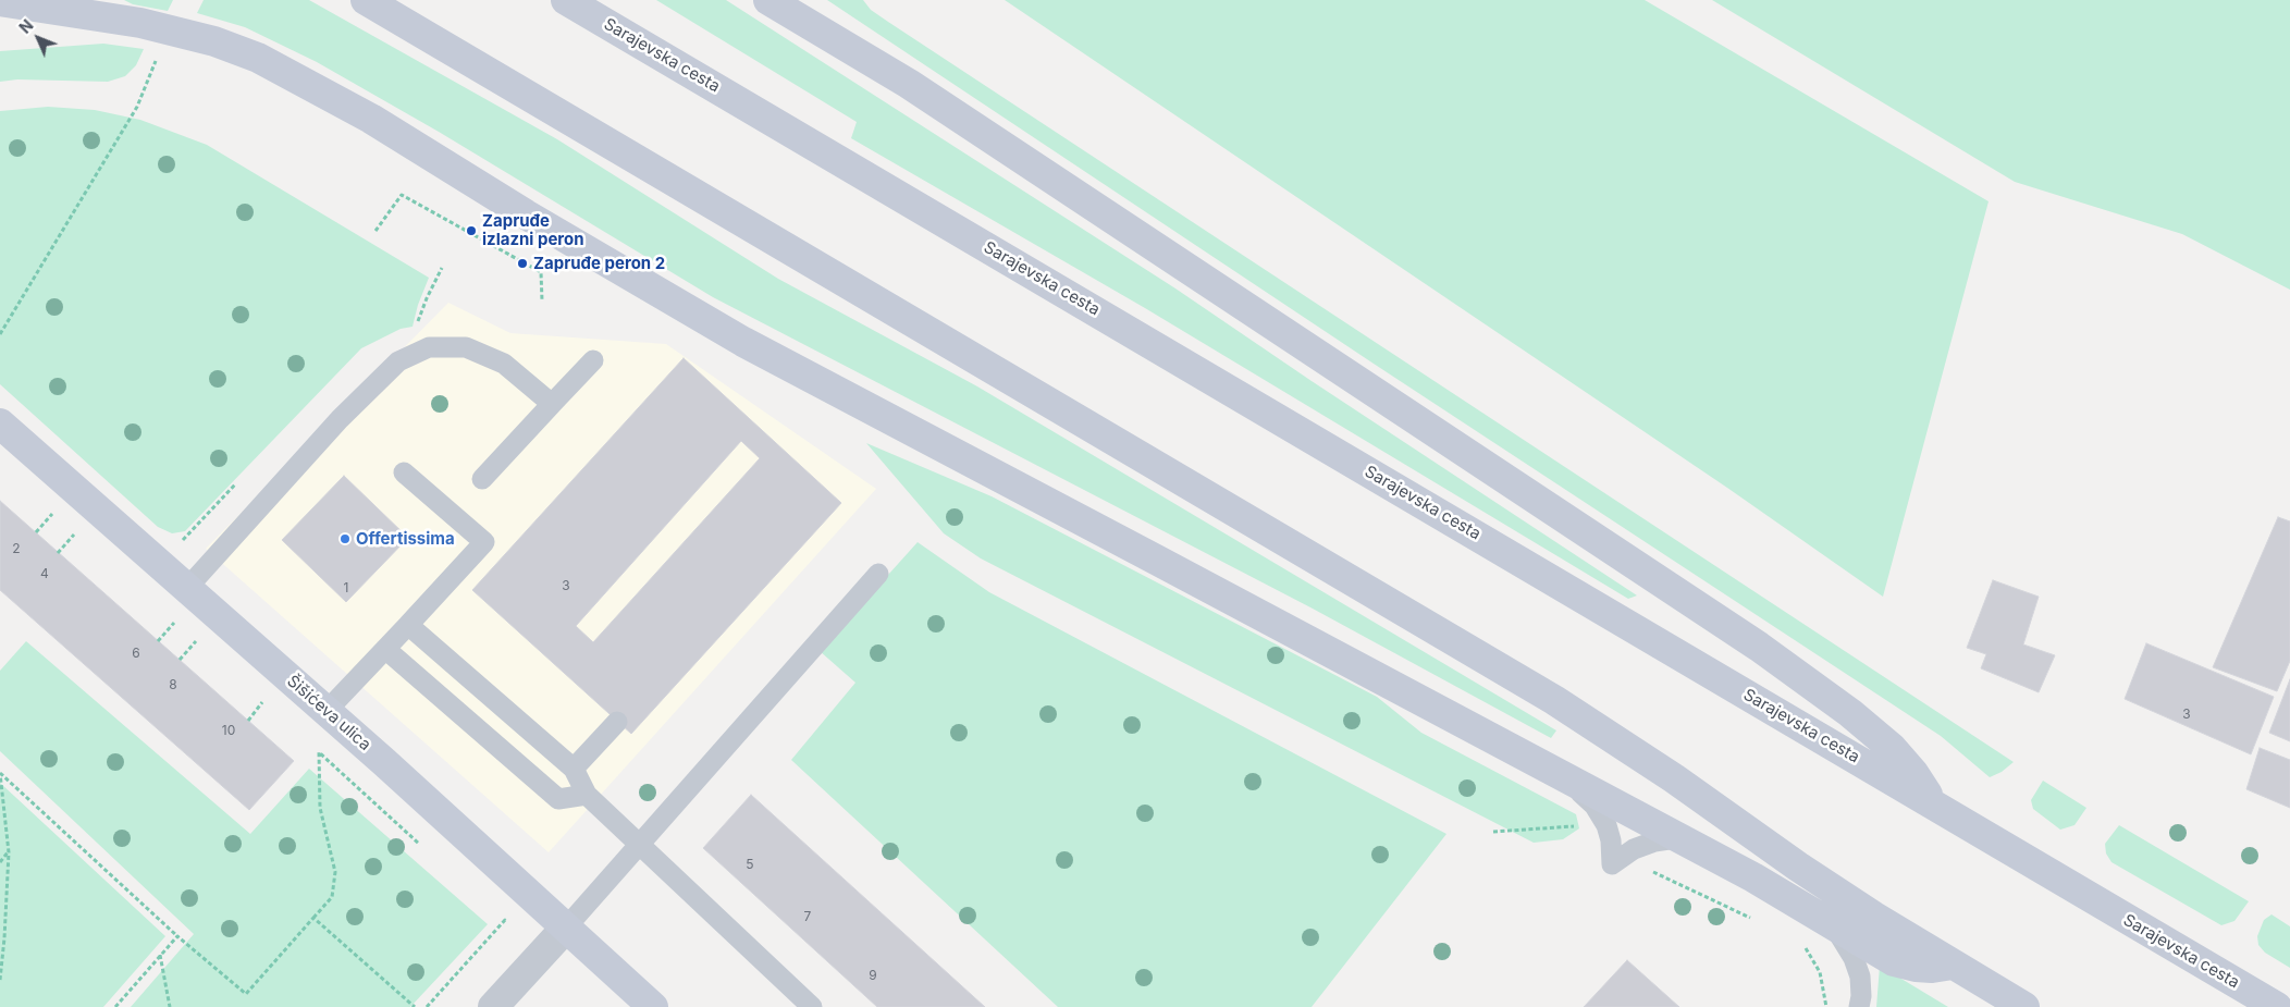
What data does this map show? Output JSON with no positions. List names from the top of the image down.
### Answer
{
  "streets": {
    "main road": ["Sarajevska cesta", "Šišićeva ulica"]
  },
  "places": ["Zapruđe izlazni peron", "Zapruđe peron 2", "Offertissima"],
  "house_numbers": [
    "2",
    "4",
    "3",
    "1",
    "6",
    "8",
    "3",
    "10",
    "5",
    "7",
    "9"
  ],
  "north": "top left"
}
